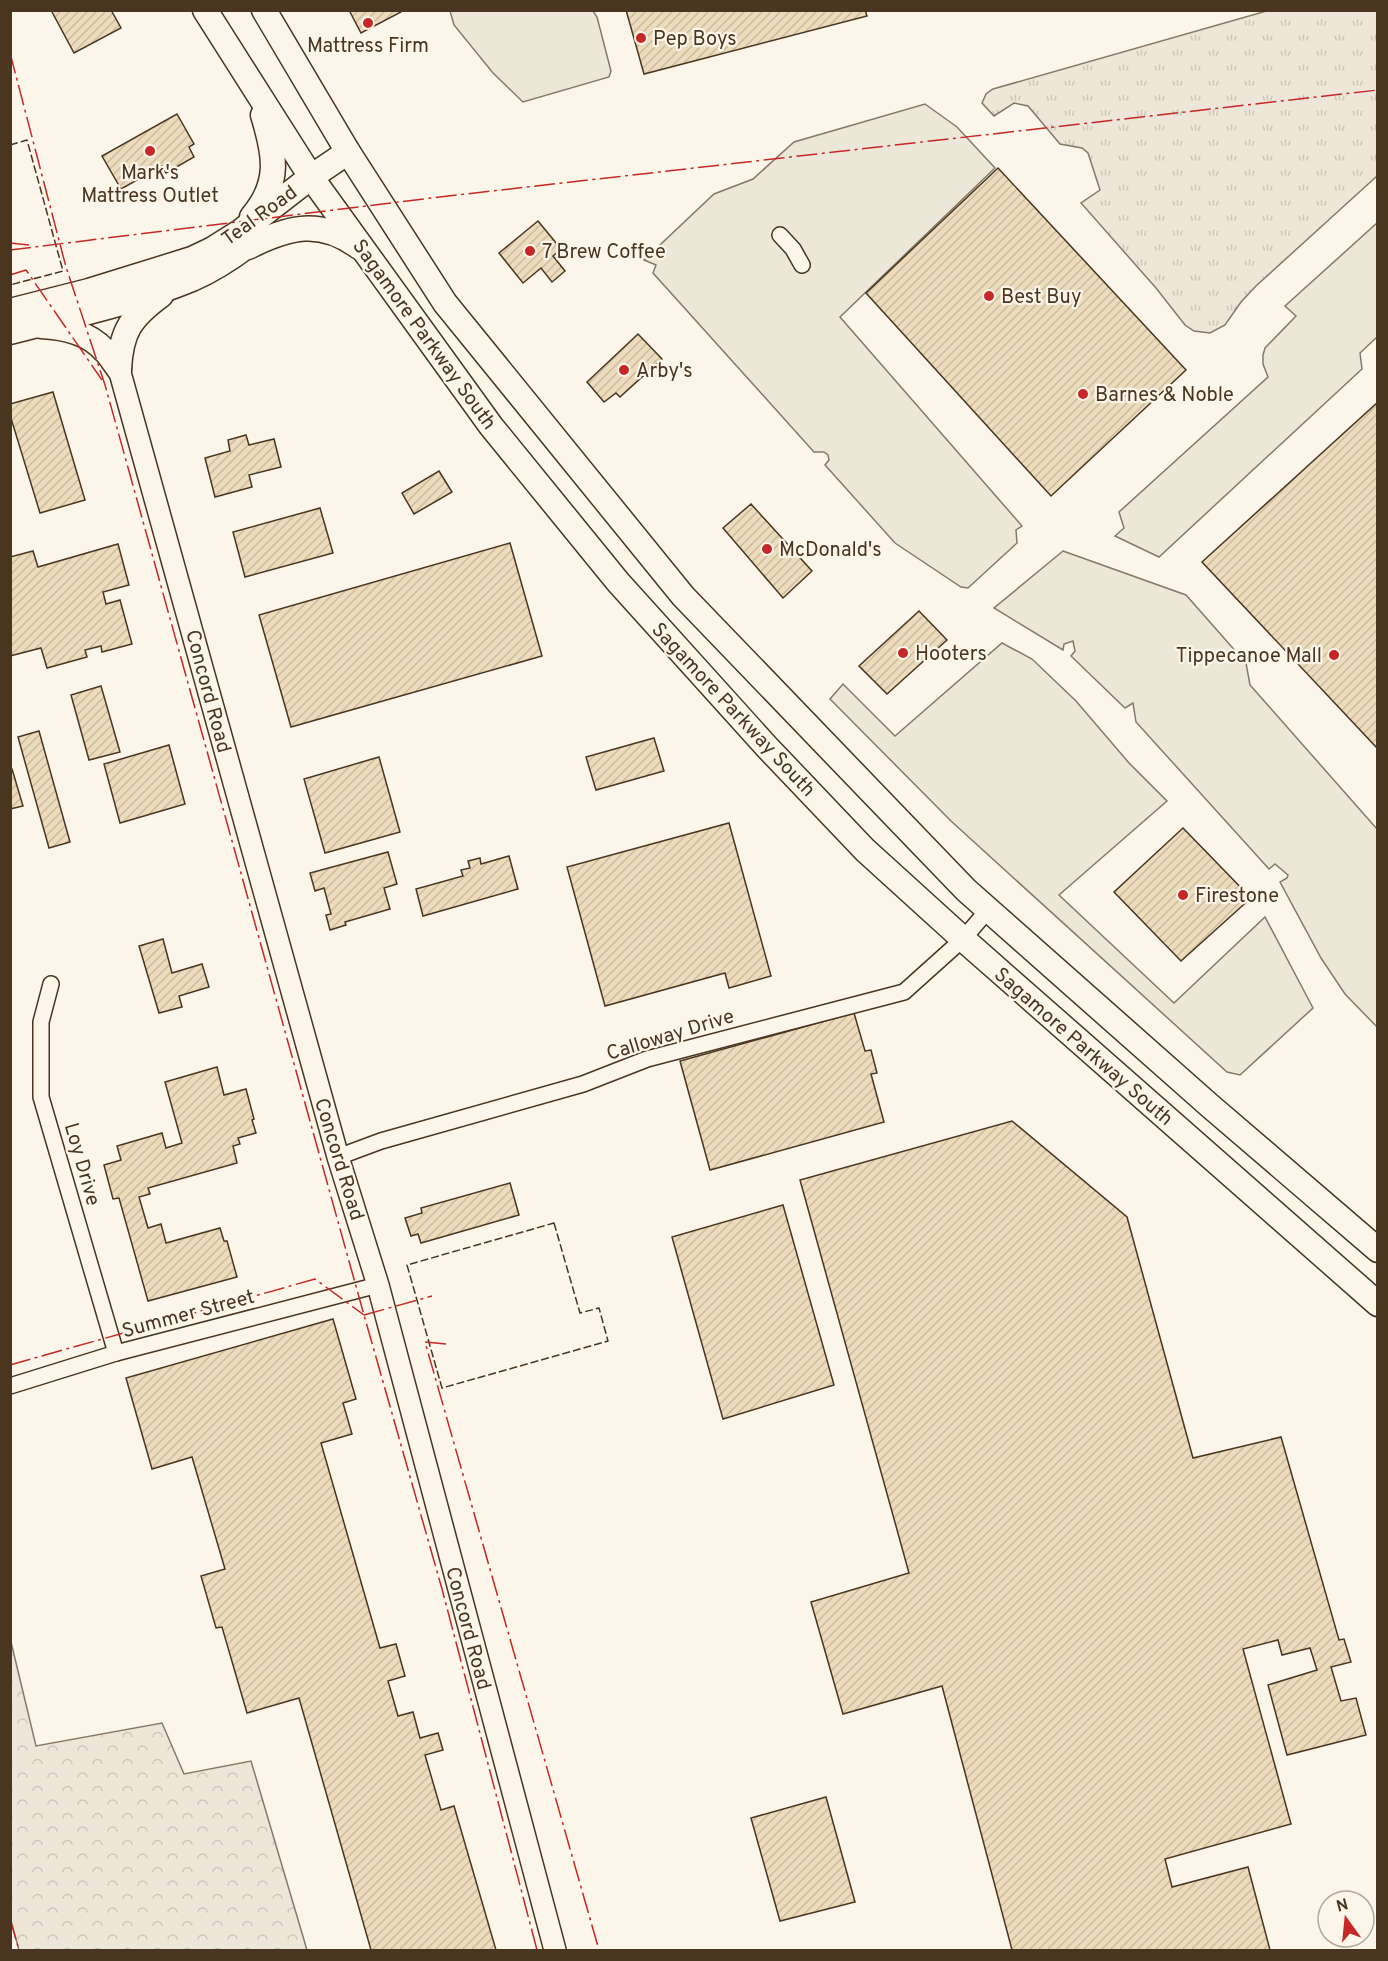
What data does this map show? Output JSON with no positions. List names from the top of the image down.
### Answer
{
  "streets": {
    "main road": ["Teal Road", "Sagamore Parkway South"],
    "street": [
      "Concord Road",
      "Calloway Drive",
      "Loy Drive",
      "Summer Street"
    ]
  },
  "crossings": [
    ["Teal Road", "Sagamore Parkway South"],
    ["Sagamore Parkway South", "Calloway Drive"],
    ["Concord Road", "Calloway Drive"],
    ["Concord Road", "Summer Street"],
    ["Loy Drive", "Summer Street"]
  ],
  "places": [
    "Mattress Firm",
    "Pep Boys",
    "Mark's Mattress Outlet",
    "7 Brew Coffee",
    "Best Buy",
    "Arby's",
    "Barnes & Noble",
    "McDonald's",
    "Hooters",
    "Tippecanoe Mall",
    "Firestone"
  ],
  "north": "top"
}
